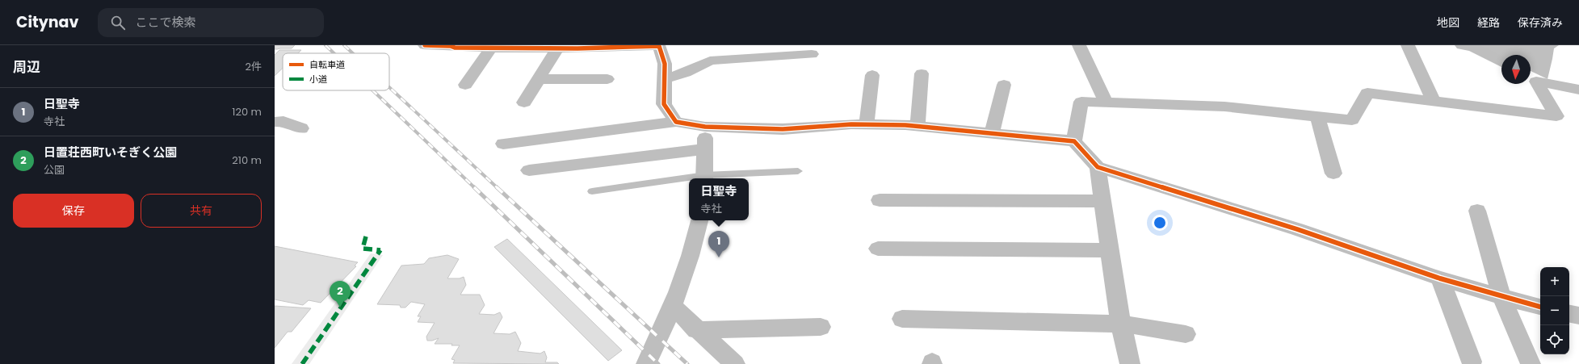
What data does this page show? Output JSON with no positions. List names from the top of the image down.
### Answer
{
  "legend": ["自転車道", "小道"],
  "north": "bottom",
  "page": {
    "header": "Citynav",
    "search": "ここで検索",
    "nav": ["地図", "経路", "保存済み"],
    "heading": ["周辺", "2件"],
    "list": [
      {
        "mark": "1",
        "name": "日聖寺",
        "note": "寺社",
        "value": "120 m"
      },
      {
        "mark": "2",
        "name": "日置荘西町いそぎく公園",
        "note": "公園",
        "value": "210 m"
      }
    ],
    "popup": ["日聖寺", "寺社"],
    "buttons": ["保存", "共有"],
    "pins": ["1", "2"],
    "map_buttons": ["+", "−"]
  }
}
